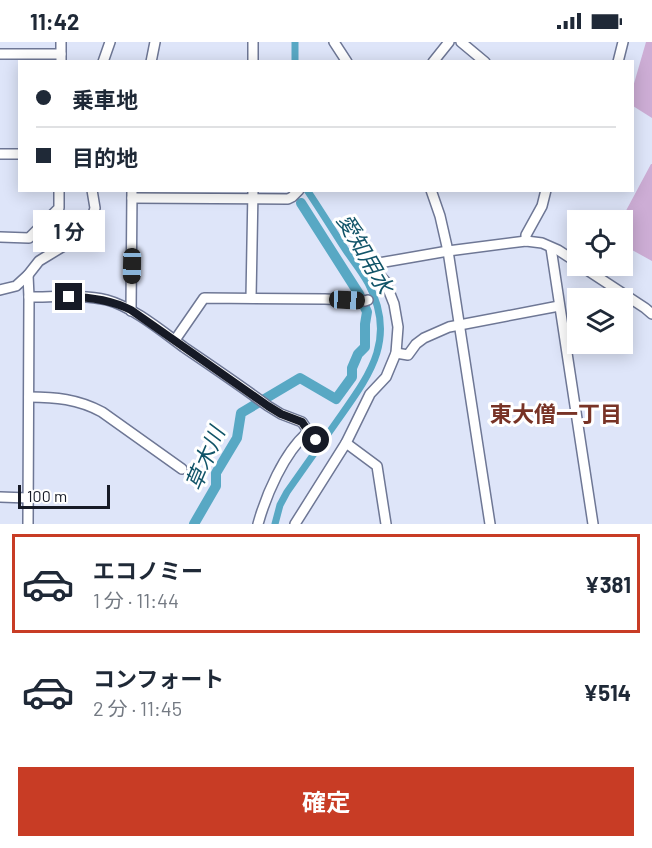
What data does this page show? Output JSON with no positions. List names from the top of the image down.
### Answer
{
  "districts": ["東大僧一丁目"],
  "water": ["愛知用水", "草木川"],
  "scale_bar": "100 m",
  "page": {
    "status": "11:42",
    "banner": ["乗車地", "目的地"],
    "bubble": "1 分",
    "scale": "100 m",
    "list": [
      {
        "name": "エコノミー",
        "note": "1 分 · 11:44",
        "value": "¥381"
      },
      {
        "name": "コンフォート",
        "note": "2 分 · 11:45",
        "value": "¥514"
      }
    ],
    "buttons": "確定"
  }
}
